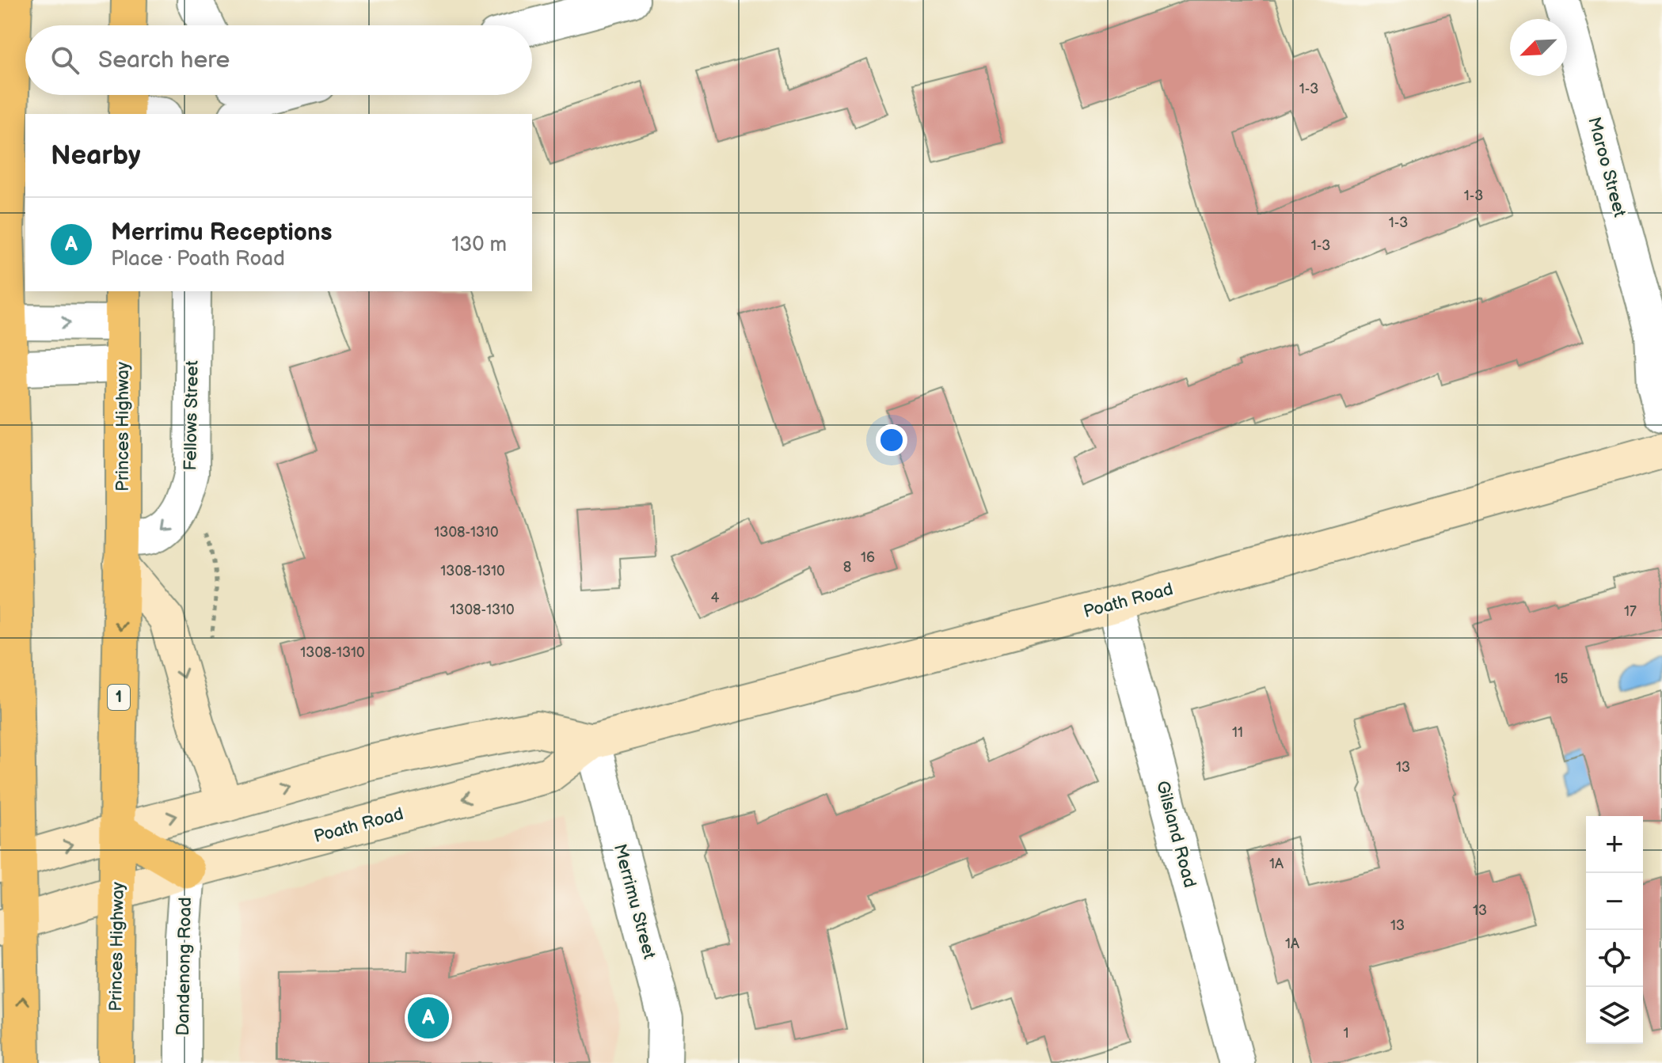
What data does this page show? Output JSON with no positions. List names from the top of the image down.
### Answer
{
  "streets": {
    "highway": ["Princes Highway", "1"],
    "street": [
      "Maroo Street",
      "Fellows Street",
      "Poath Road",
      "Gilsland Road",
      "Merrimu Street",
      "Dandenong Road"
    ]
  },
  "crossings": [
    ["Fellows Street", "Princes Highway"],
    ["Fellows Street", "1"],
    ["Princes Highway", "Poath Road"],
    ["Princes Highway", "1"],
    ["Poath Road", "1"],
    ["Poath Road", "Gilsland Road"],
    ["Poath Road", "Merrimu Street"],
    ["Poath Road", "Dandenong Road"]
  ],
  "house_numbers": [
    "1-3",
    "1-3",
    "1-3",
    "1-3",
    "1308-1310",
    "16",
    "8",
    "1308-1310",
    "4",
    "1308-1310",
    "17",
    "1308-1310",
    "15",
    "11",
    "13",
    "1A",
    "13",
    "13",
    "1A",
    "1"
  ],
  "north": "bottom left",
  "page": {
    "search": "Search here",
    "heading": "Nearby",
    "list": [
      {
        "mark": "A",
        "name": "Merrimu Receptions",
        "note": "Place · Poath Road",
        "value": "130 m"
      }
    ],
    "map_buttons": ["+", "−"],
    "pins": "A"
  }
}
